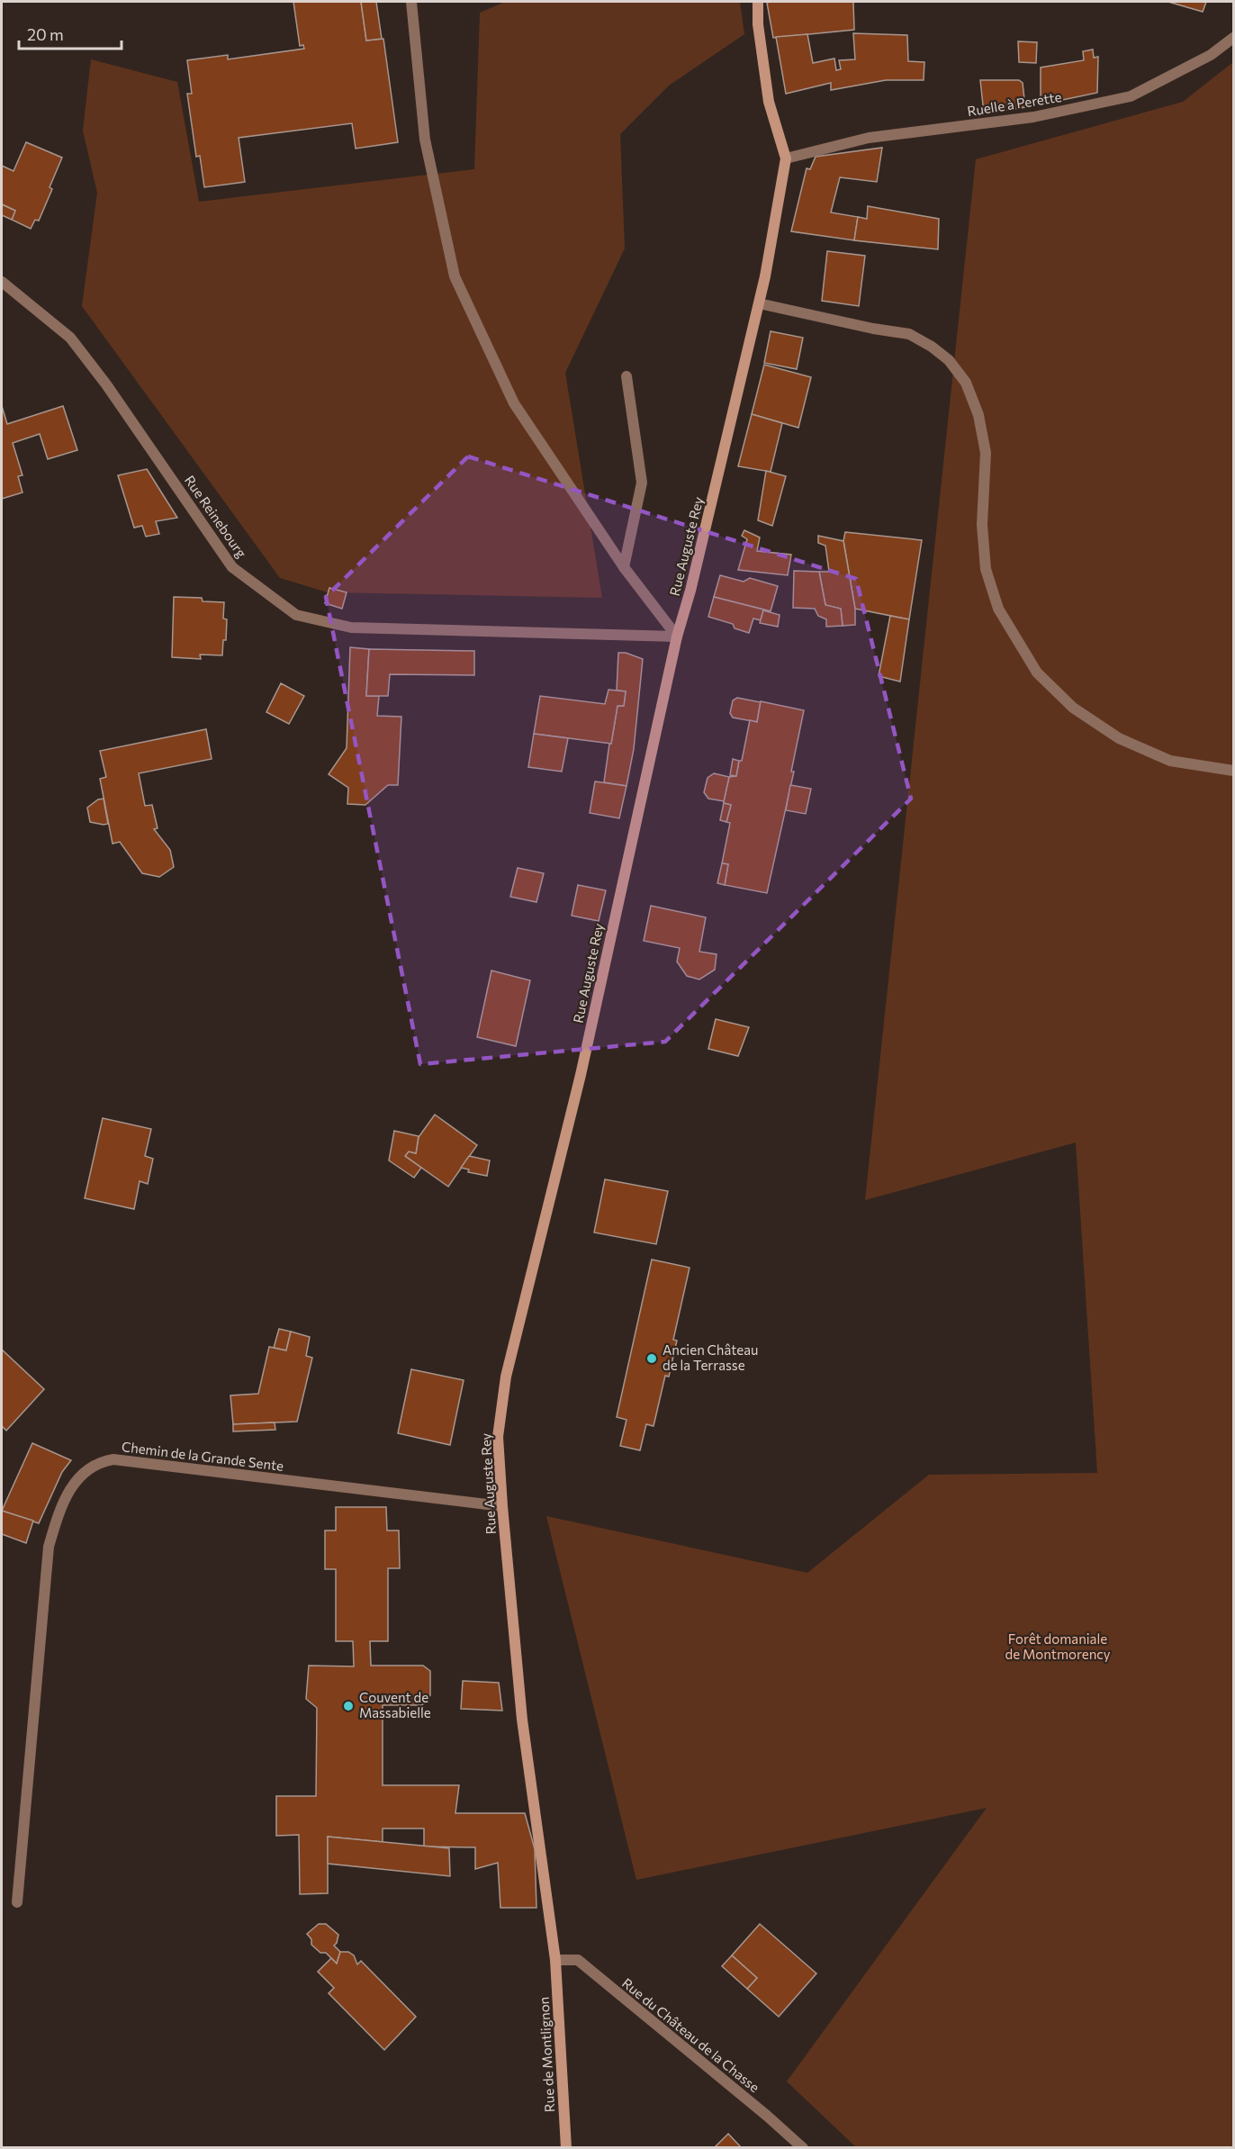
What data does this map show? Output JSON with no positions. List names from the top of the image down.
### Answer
{
  "streets": {
    "street": [
      "Ruelle à Perette",
      "Rue Reinebourg",
      "Rue Auguste Rey",
      "Chemin de la Grande Sente",
      "Rue du Château de la Chasse",
      "Rue de Montlignon"
    ]
  },
  "crossings": [
    ["Ruelle à Perette", "Rue Auguste Rey"],
    ["Rue Reinebourg", "Rue Auguste Rey"],
    ["Rue Auguste Rey", "Chemin de la Grande Sente"],
    ["Rue Auguste Rey", "Rue du Château de la Chasse"],
    ["Rue Auguste Rey", "Rue de Montlignon"],
    ["Rue du Château de la Chasse", "Rue de Montlignon"]
  ],
  "parks": ["Forêt domaniale de Montmorency"],
  "places": ["Ancien Château de la Terrasse", "Couvent de Massabielle"],
  "scale_bar": "20 m"
}
